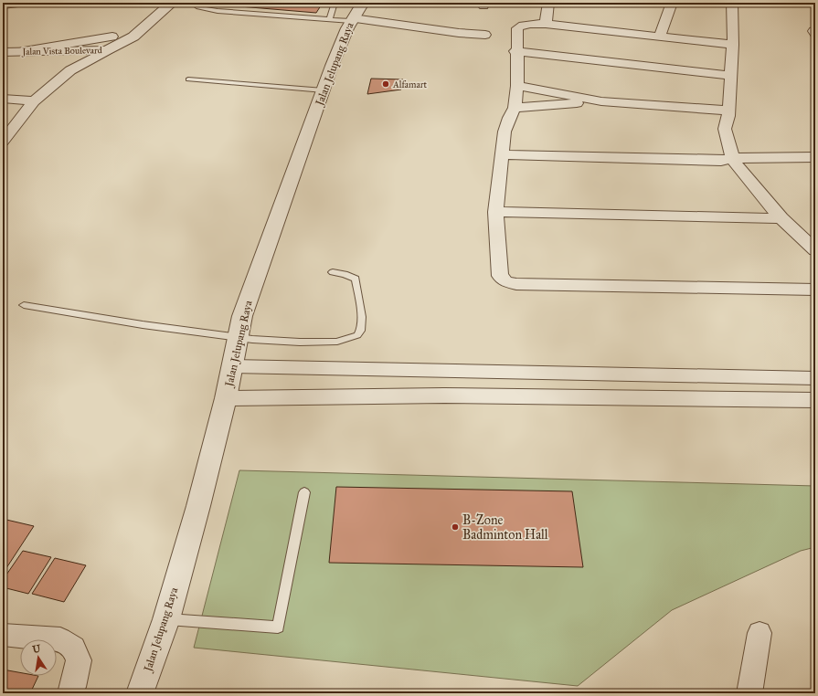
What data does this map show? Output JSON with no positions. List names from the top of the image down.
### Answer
{
  "streets": {
    "street": ["Jalan Vista Boulevard", "Jalan Jelupang Raya"]
  },
  "places": ["Alfamart", "B-Zone Badminton Hall"],
  "north": "top"
}
